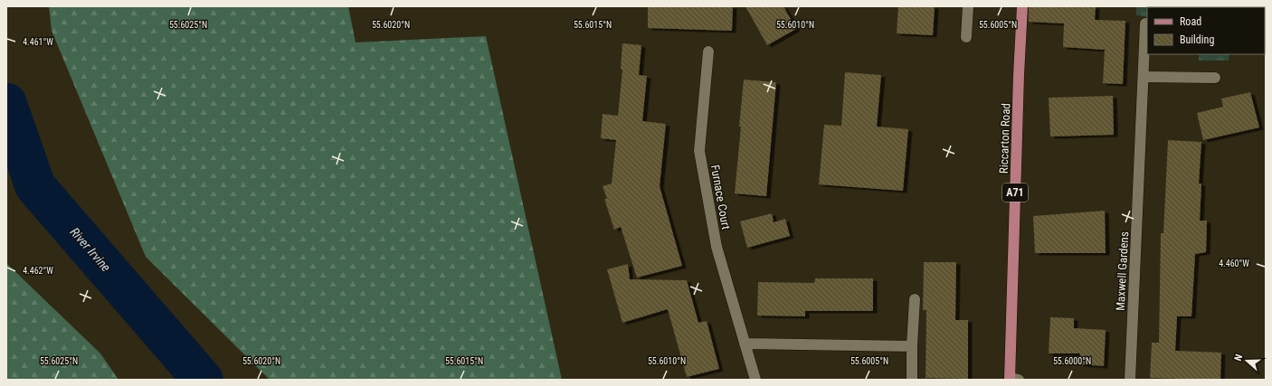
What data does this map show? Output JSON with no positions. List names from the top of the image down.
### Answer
{
  "streets": {
    "main road": ["Riccarton Road", "A71"],
    "street": ["Furnace Court", "Maxwell Gardens"]
  },
  "water": ["River Irvine"],
  "legend": ["Road", "Building"],
  "north": "left",
  "coordinates": [
    "55.6025°N",
    "55.6020°N",
    "55.6015°N",
    "55.6010°N",
    "55.6005°N",
    "4.461°W",
    "4.460°W",
    "4.462°W",
    "55.6000°N"
  ]
}
